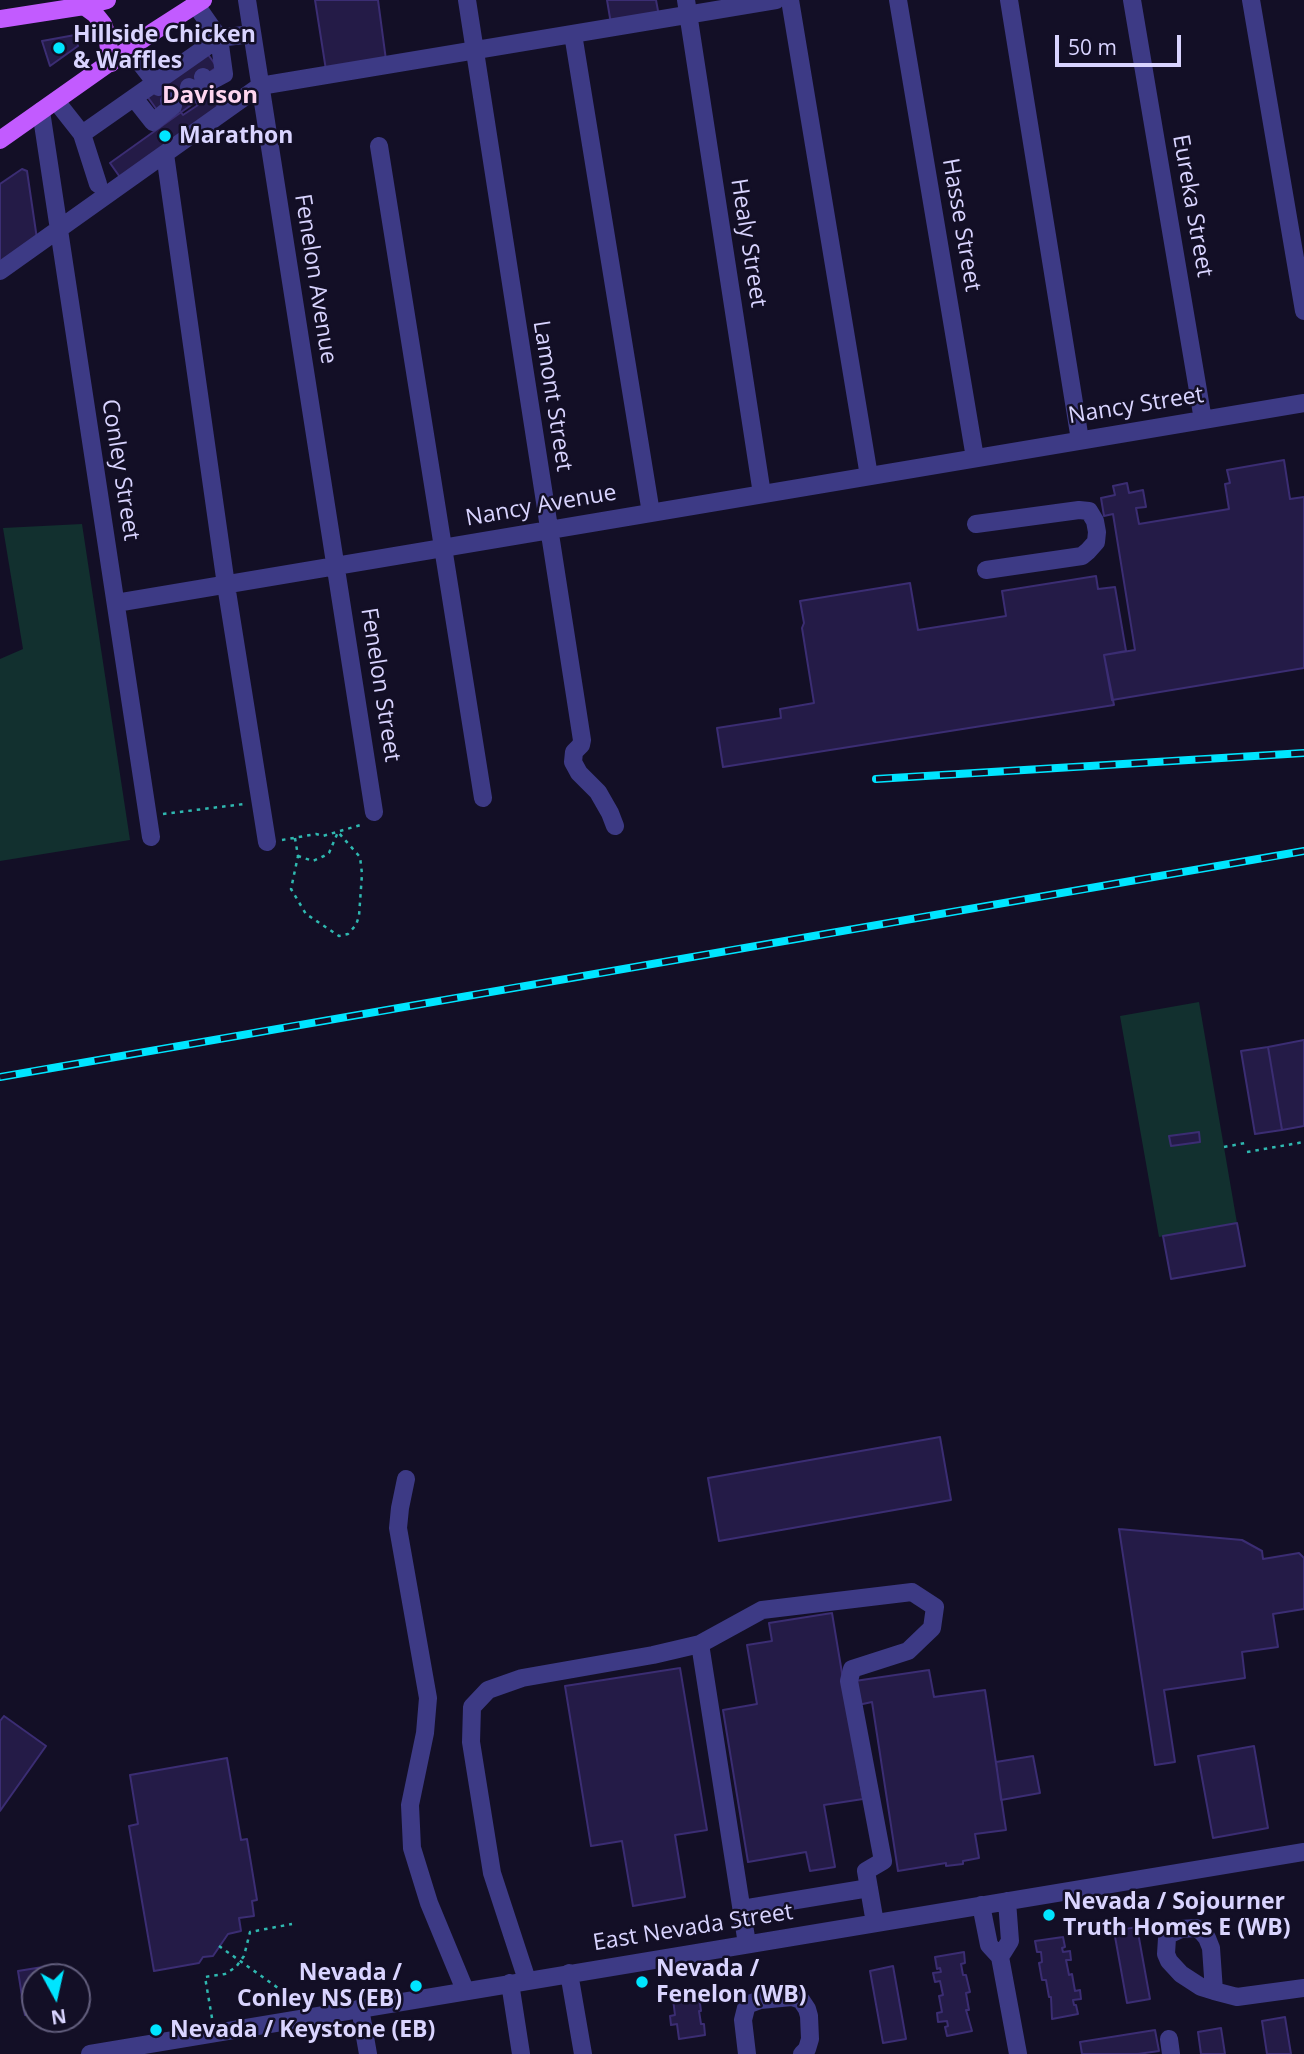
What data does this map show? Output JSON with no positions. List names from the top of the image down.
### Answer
{
  "streets": {
    "street": [
      "Eureka Street",
      "Hasse Street",
      "Healy Street",
      "Fenelon Avenue",
      "Lamont Street",
      "Nancy Street",
      "Conley Street",
      "Nancy Avenue",
      "Fenelon Street",
      "East Nevada Street"
    ]
  },
  "crossings": [
    ["Eureka Street", "Nancy Street"],
    ["Hasse Street", "Nancy Street"],
    ["Hasse Street", "Nancy Avenue"],
    ["Healy Street", "Nancy Avenue"],
    ["Fenelon Avenue", "Nancy Avenue"],
    ["Fenelon Avenue", "Fenelon Street"],
    ["Lamont Street", "Nancy Avenue"],
    ["Nancy Street", "Nancy Avenue"],
    ["Conley Street", "Nancy Avenue"],
    ["Nancy Avenue", "Fenelon Street"]
  ],
  "districts": ["Davison"],
  "places": [
    "Hillside Chicken & Waffles",
    "Marathon",
    "Nevada / Sojourner Truth Homes E (WB)",
    "Nevada / Fenelon (WB)",
    "Nevada / Conley NS (EB)",
    "Nevada / Keystone (EB)"
  ],
  "scale_bar": "50 m",
  "north": "bottom"
}
